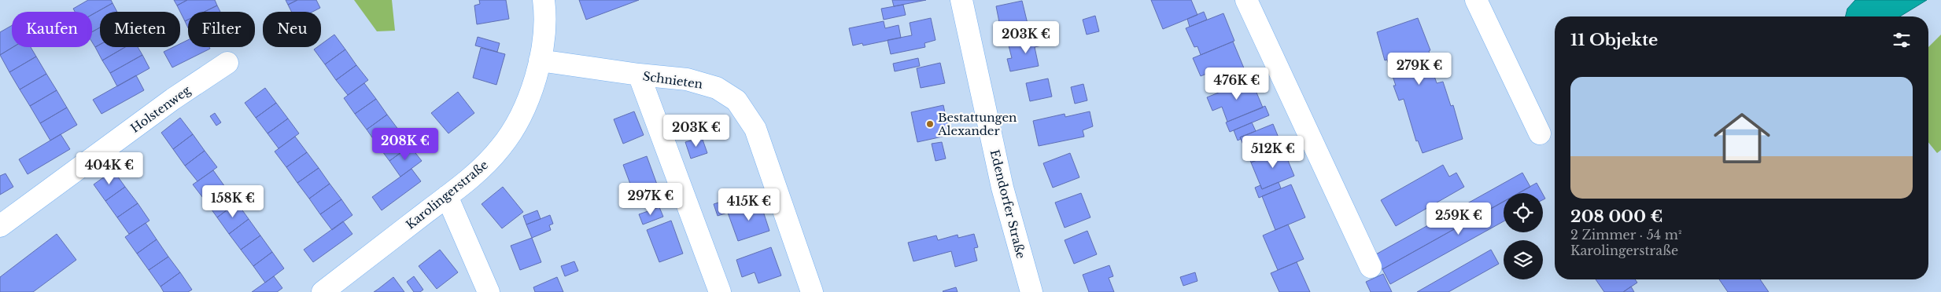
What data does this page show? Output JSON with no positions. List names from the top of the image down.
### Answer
{
  "streets": {
    "street": [
      "Schnieten",
      "Holstenweg",
      "Karolingerstraße",
      "Edendorfer Straße"
    ]
  },
  "crossings": [
    ["Schnieten", "Karolingerstraße"]
  ],
  "places": ["Bestattungen Alexander"],
  "page": {
    "chip": [
      "Kaufen",
      "Mieten",
      "Filter",
      "Neu"
    ],
    "heading": "11 Objekte",
    "price": [
      "203K €",
      "279K €",
      "476K €",
      "203K €",
      "208K €",
      "512K €",
      "404K €",
      "297K €",
      "158K €",
      "415K €",
      "259K €"
    ],
    "list": [
      {
        "name": "208 000 €",
        "note": "2 Zimmer · 54 m² · Karolingerstraße"
      }
    ]
  }
}
